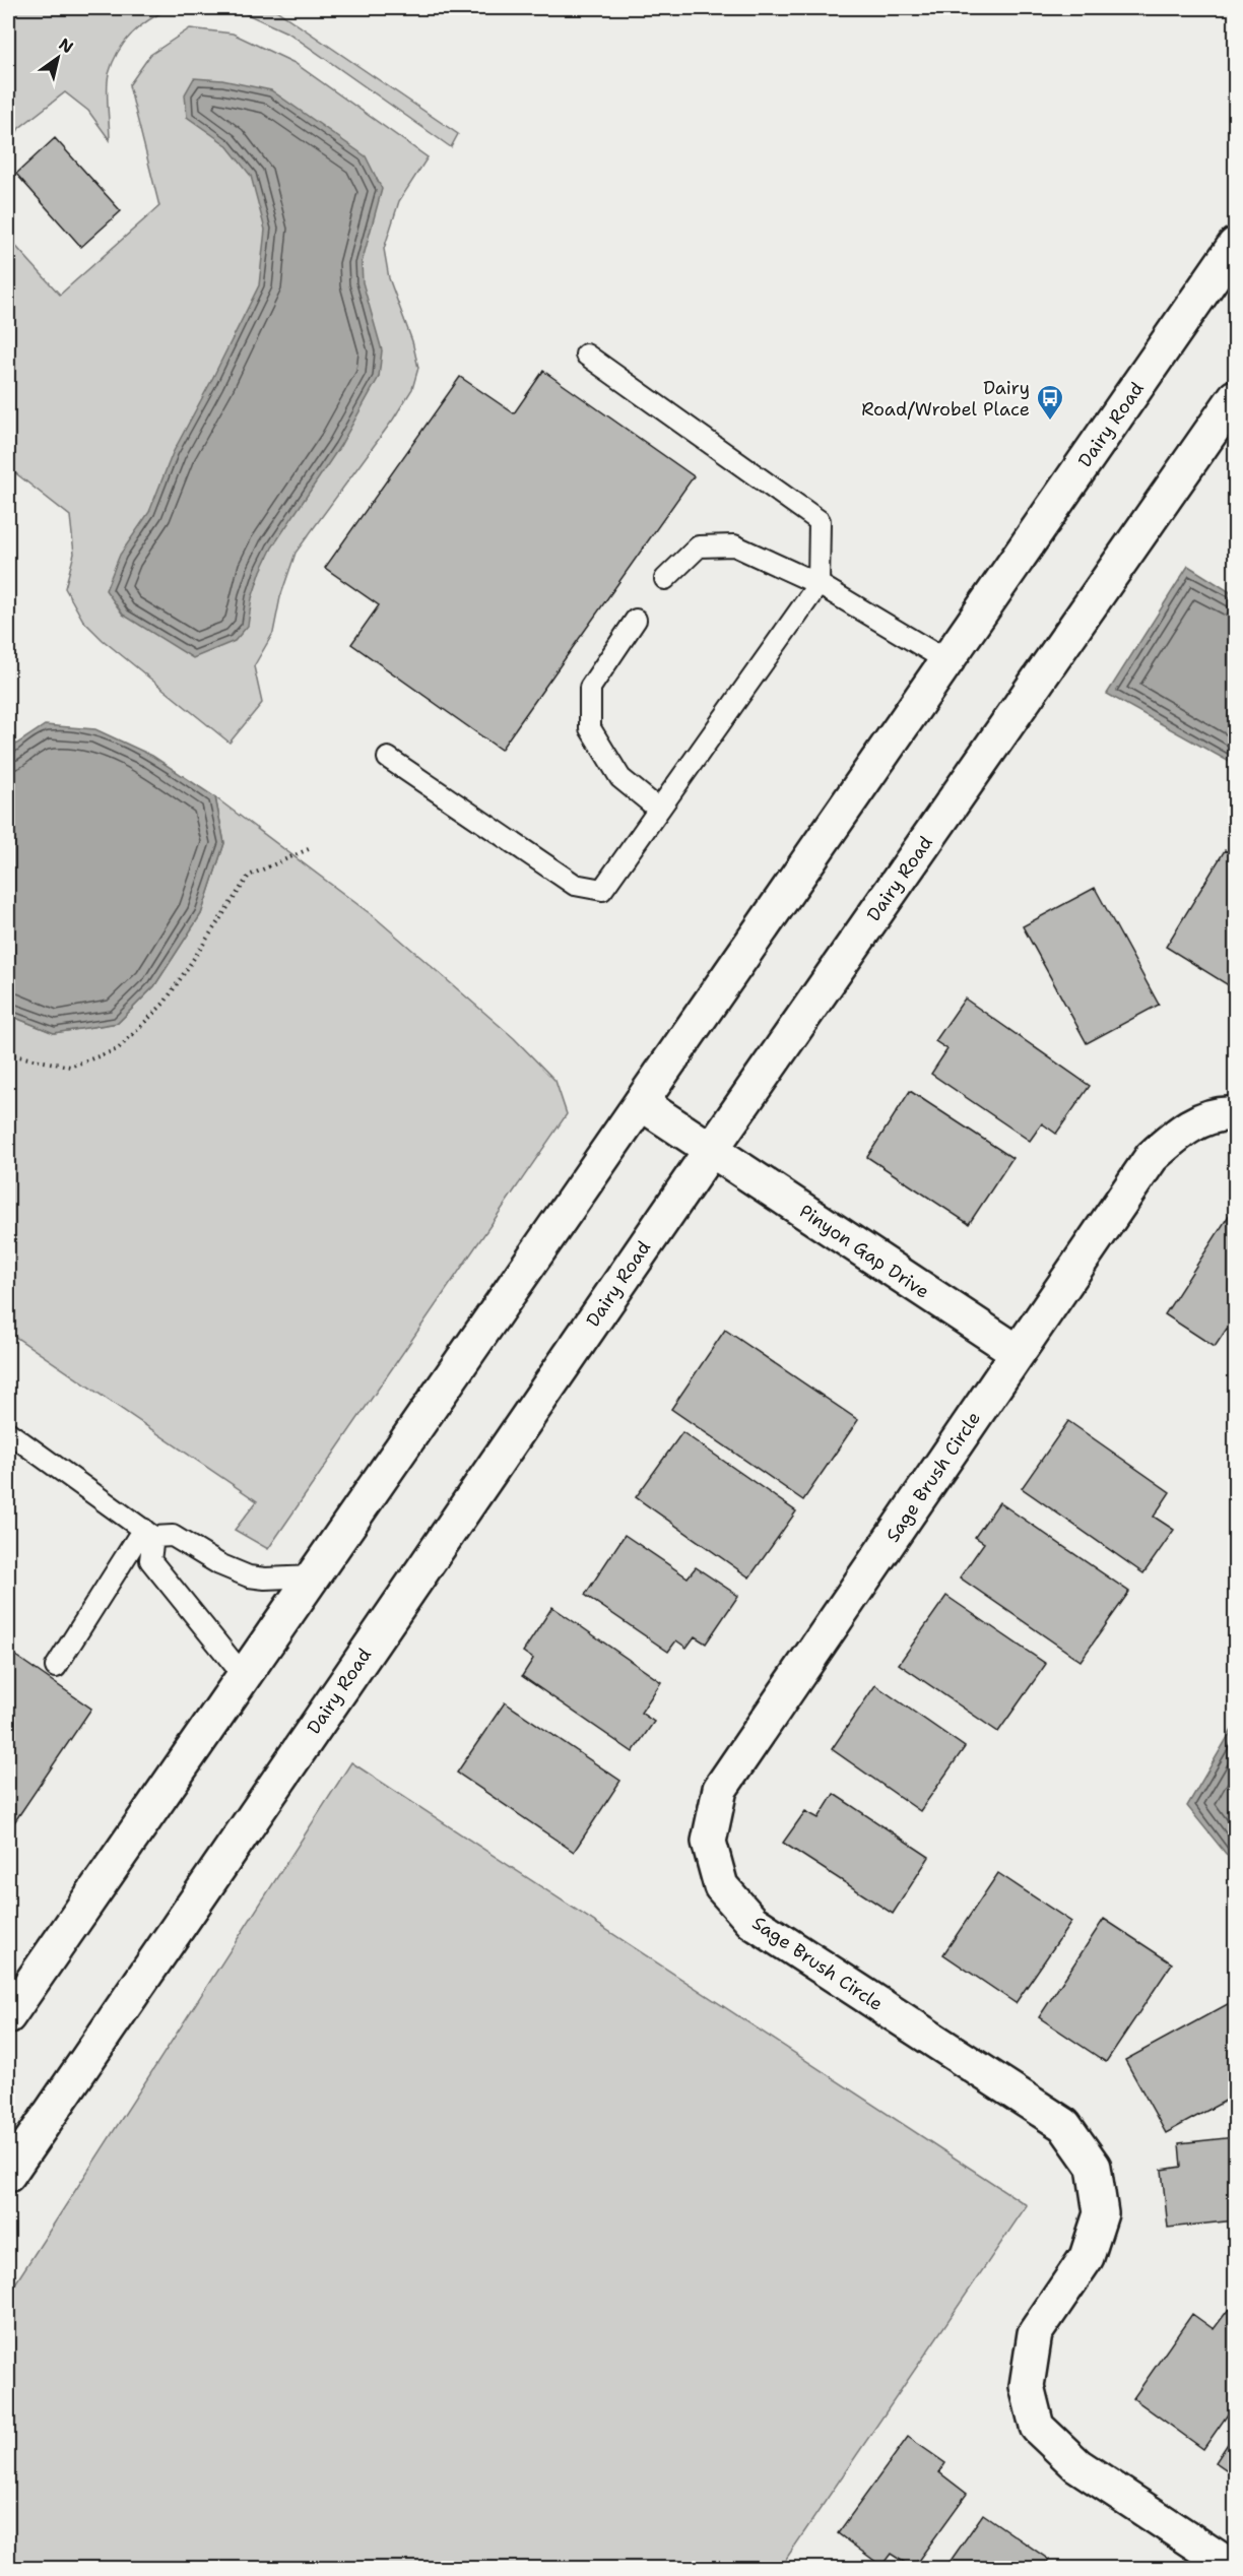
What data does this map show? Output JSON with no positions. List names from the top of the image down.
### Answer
{
  "streets": {
    "street": ["Dairy Road", "Pinyon Gap Drive", "Sage Brush Circle"]
  },
  "crossings": [
    ["Dairy Road", "Pinyon Gap Drive"],
    ["Pinyon Gap Drive", "Sage Brush Circle"]
  ],
  "places": {
    "bus stop": ["Dairy Road/Wrobel Place"]
  },
  "north": "top right"
}
